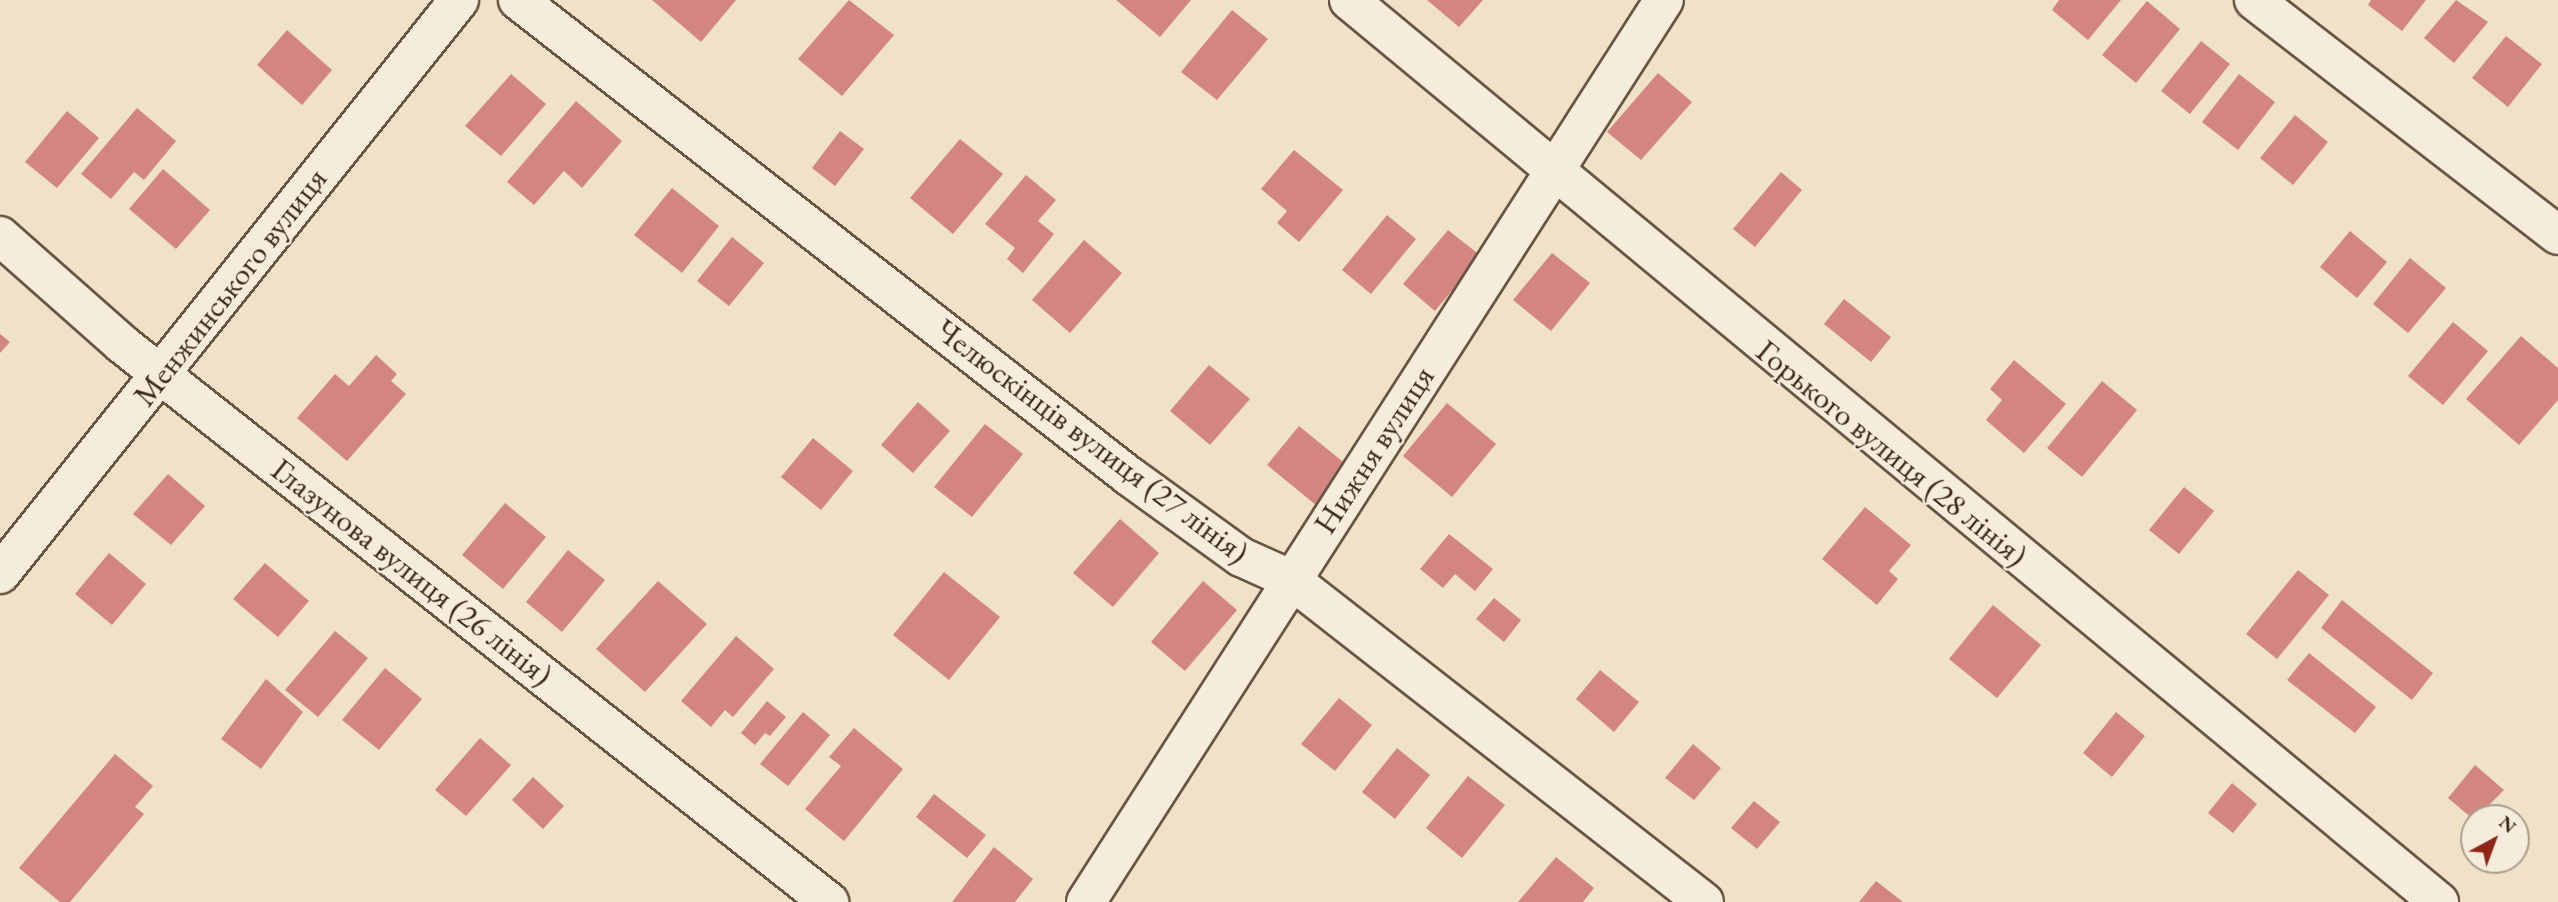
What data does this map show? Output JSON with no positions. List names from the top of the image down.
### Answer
{
  "streets": {
    "street": [
      "Менжинського вулиця",
      "Челюскінців вулиця (27 лiнiя)",
      "Нижня вулиця",
      "Горького вулиця (28 лiнiя)",
      "Глазунова вулиця (26 лiнiя)"
    ]
  },
  "crossings": [
    ["Менжинського вулиця", "Глазунова вулиця (26 лiнiя)"],
    ["Челюскінців вулиця (27 лiнiя)", "Нижня вулиця"],
    ["Нижня вулиця", "Горького вулиця (28 лiнiя)"]
  ],
  "north": "top right"
}
